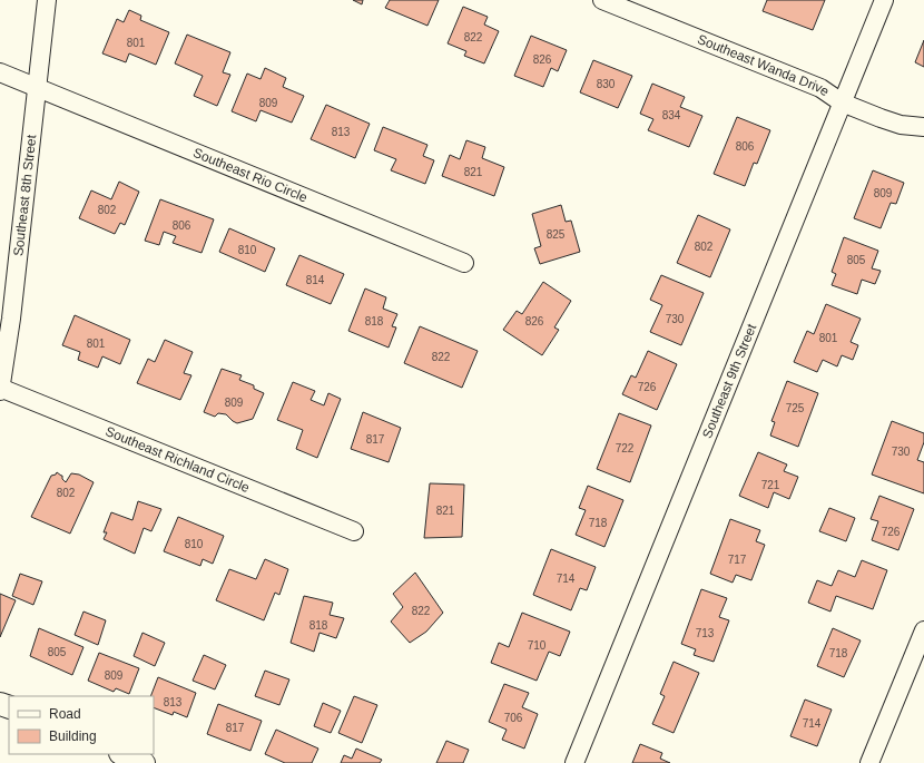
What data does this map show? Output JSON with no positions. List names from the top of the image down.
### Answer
{
  "streets": {
    "street": [
      "Southeast Wanda Drive",
      "Southeast Rio Circle",
      "Southeast 8th Street",
      "Southeast 9th Street",
      "Southeast Richland Circle"
    ]
  },
  "crossings": [
    ["Southeast Wanda Drive", "Southeast 9th Street"],
    ["Southeast Rio Circle", "Southeast 8th Street"],
    ["Southeast 8th Street", "Southeast Richland Circle"]
  ],
  "house_numbers": [
    "822",
    "801",
    "826",
    "830",
    "809",
    "834",
    "813",
    "806",
    "821",
    "809",
    "802",
    "806",
    "825",
    "802",
    "810",
    "805",
    "814",
    "730",
    "818",
    "826",
    "801",
    "801",
    "822",
    "726",
    "809",
    "725",
    "817",
    "722",
    "730",
    "721",
    "802",
    "821",
    "718",
    "726",
    "810",
    "717",
    "714",
    "822",
    "818",
    "713",
    "710",
    "805",
    "718",
    "809",
    "813",
    "706",
    "714",
    "817"
  ],
  "legend": ["Road", "Building"]
}
